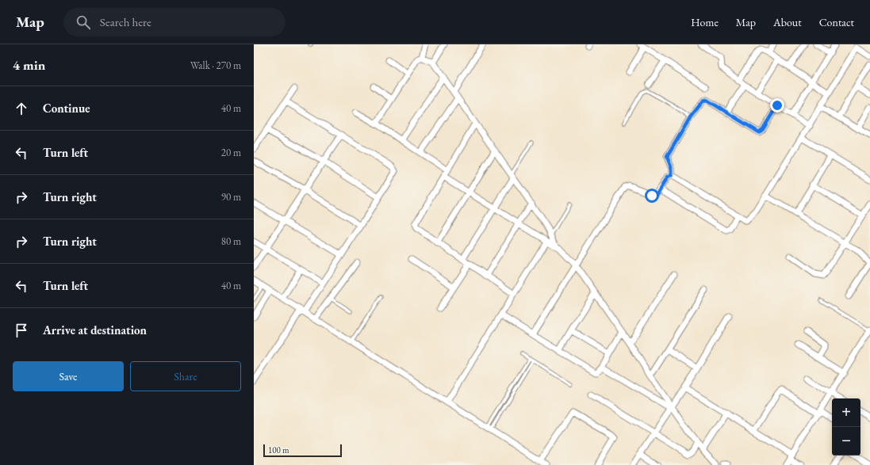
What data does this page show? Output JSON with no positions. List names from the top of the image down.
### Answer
{
  "scale_bar": "100 m",
  "page": {
    "header": "Map",
    "search": "Search here",
    "nav": [
      "Home",
      "Map",
      "About",
      "Contact"
    ],
    "heading": ["4 min", "Walk · 270 m"],
    "list": [
      ["Continue", "40 m"],
      ["Turn left", "20 m"],
      ["Turn right", "90 m"],
      ["Turn right", "80 m"],
      ["Turn left", "40 m"],
      "Arrive at destination"
    ],
    "buttons": ["Save", "Share"],
    "map_buttons": ["+", "−"],
    "scale": "100 m"
  }
}
